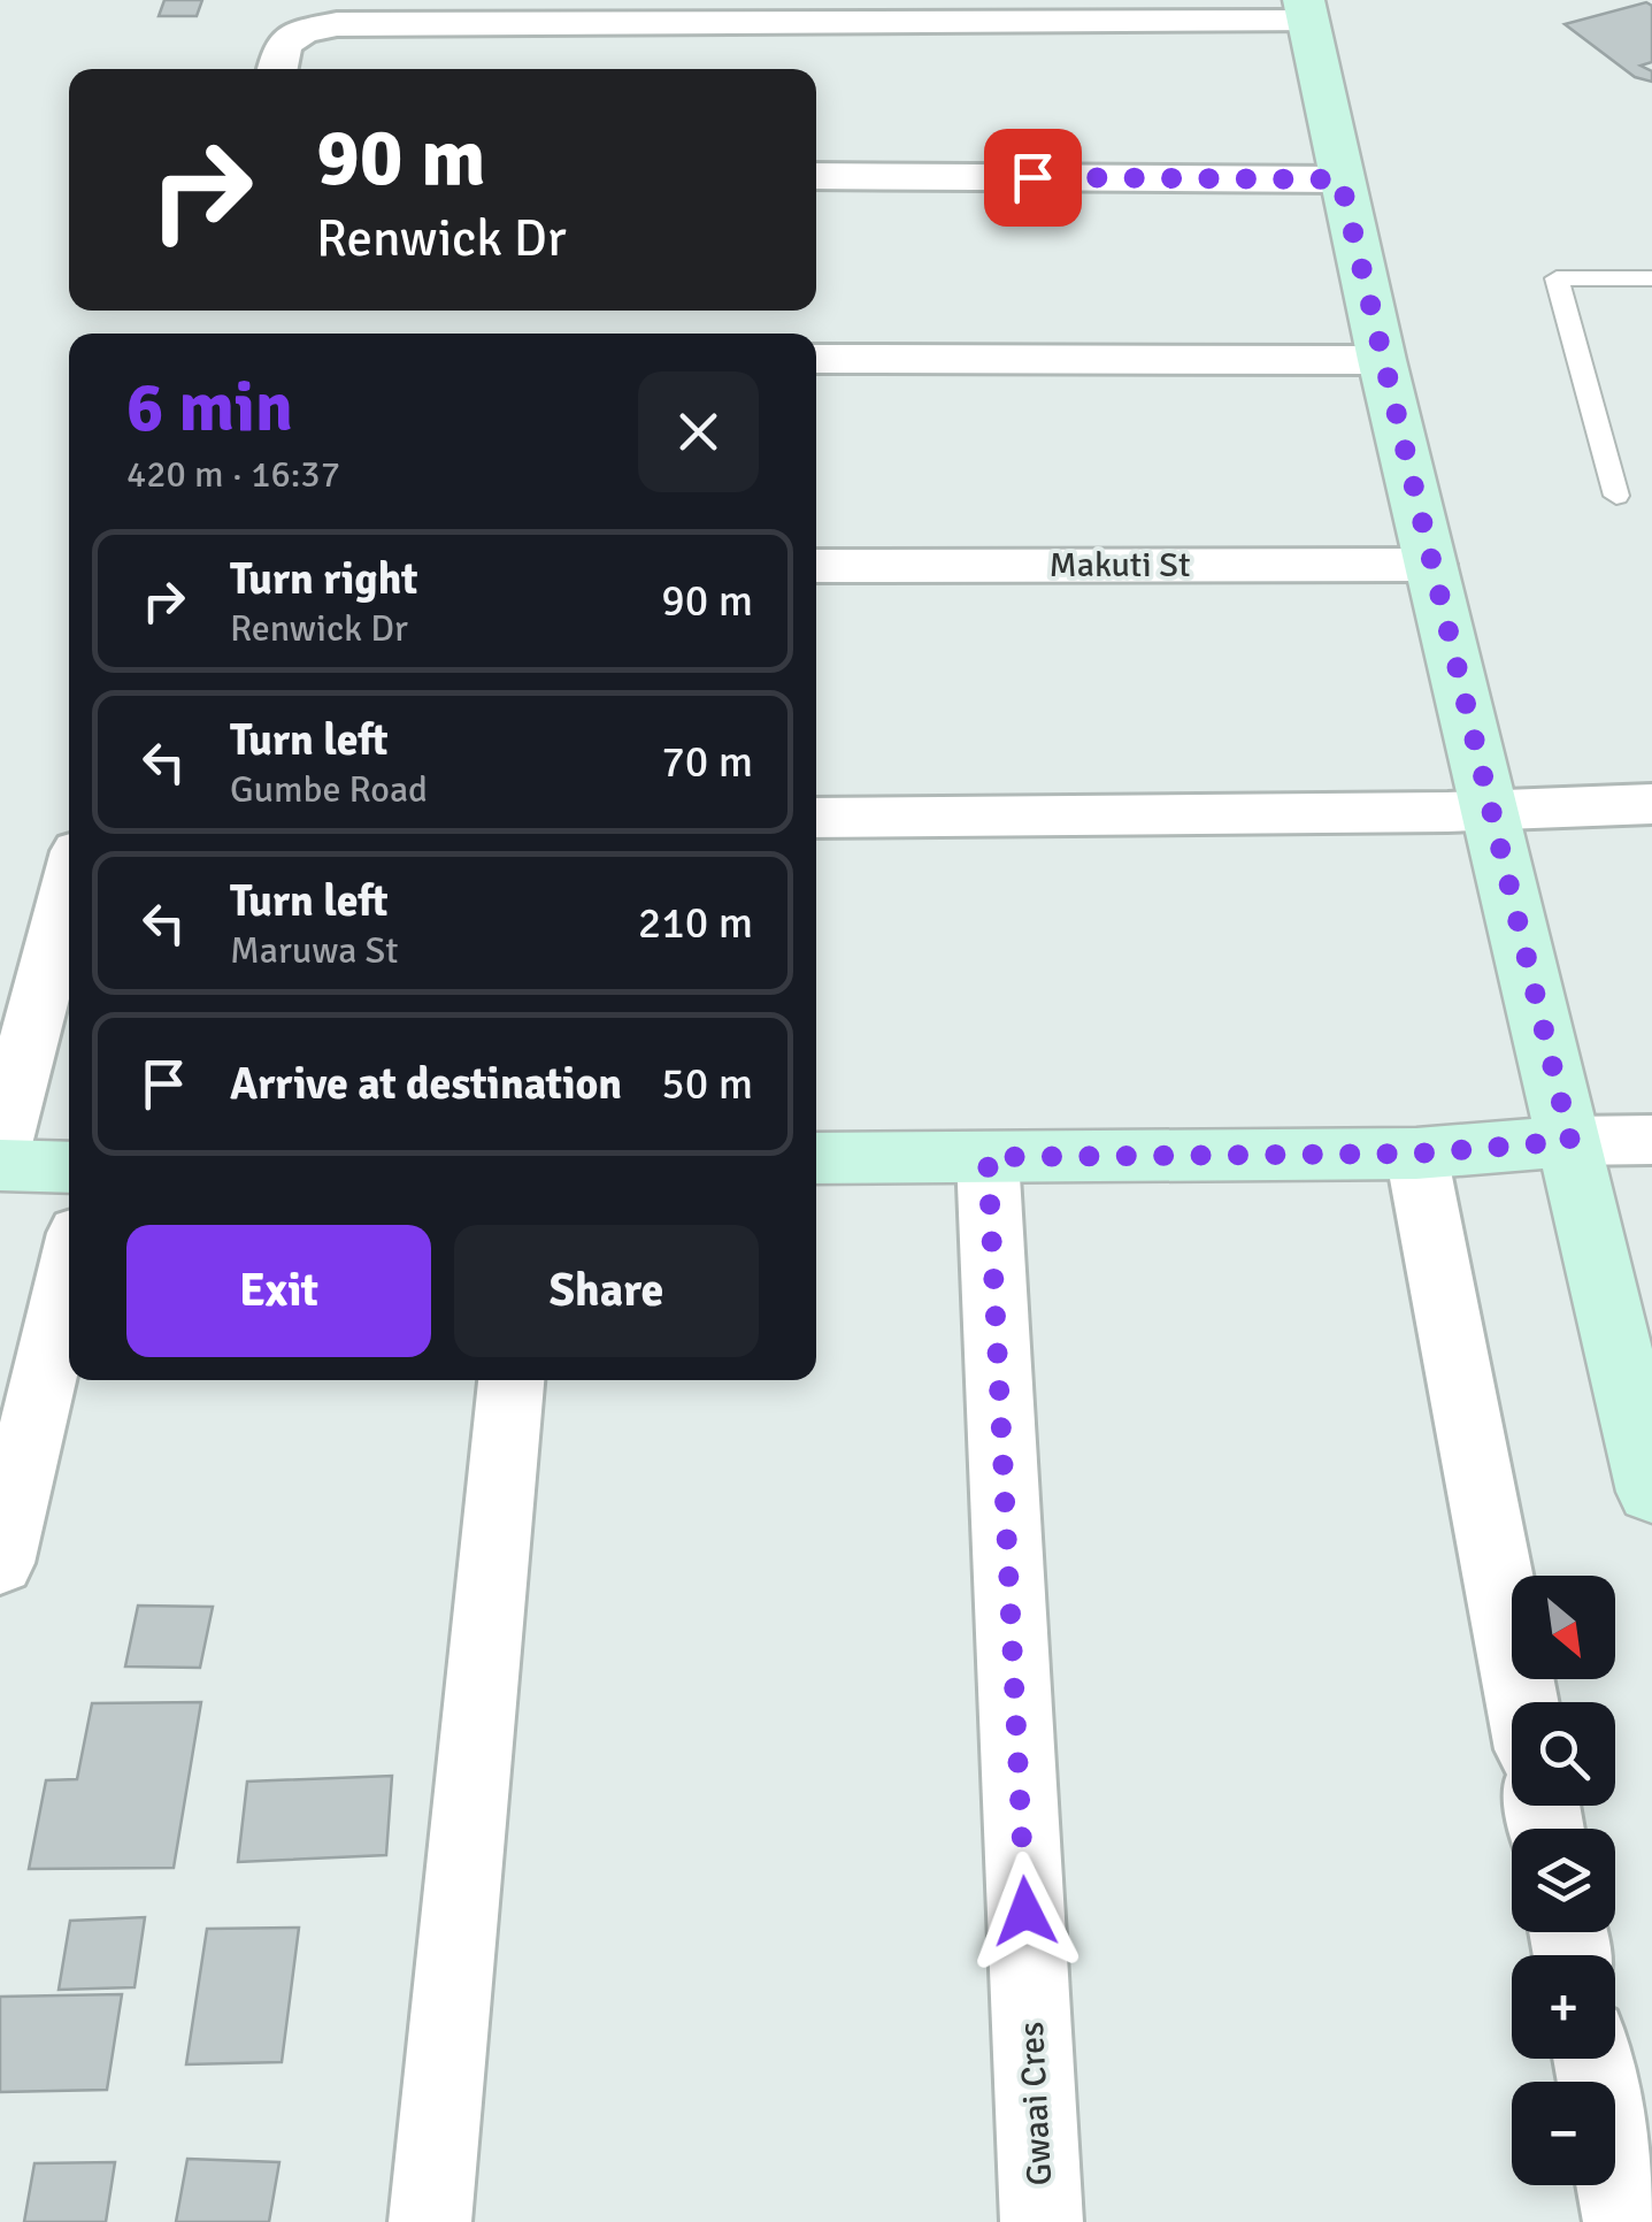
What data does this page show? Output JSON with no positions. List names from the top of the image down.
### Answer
{
  "streets": {
    "street": ["Makuti St", "Gwaai Cres"]
  },
  "north": "bottom right",
  "page": {
    "turn": ["90 m", "Renwick Dr"],
    "heading": ["6 min", "420 m · 16:37"],
    "list": [
      {
        "name": "Turn right",
        "note": "Renwick Dr",
        "value": "90 m"
      },
      {
        "name": "Turn left",
        "note": "Gumbe Road",
        "value": "70 m"
      },
      {
        "name": "Turn left",
        "note": "Maruwa St",
        "value": "210 m"
      },
      {
        "name": "Arrive at destination",
        "value": "50 m"
      }
    ],
    "buttons": ["Exit", "Share"],
    "map_buttons": ["+", "−"]
  }
}
